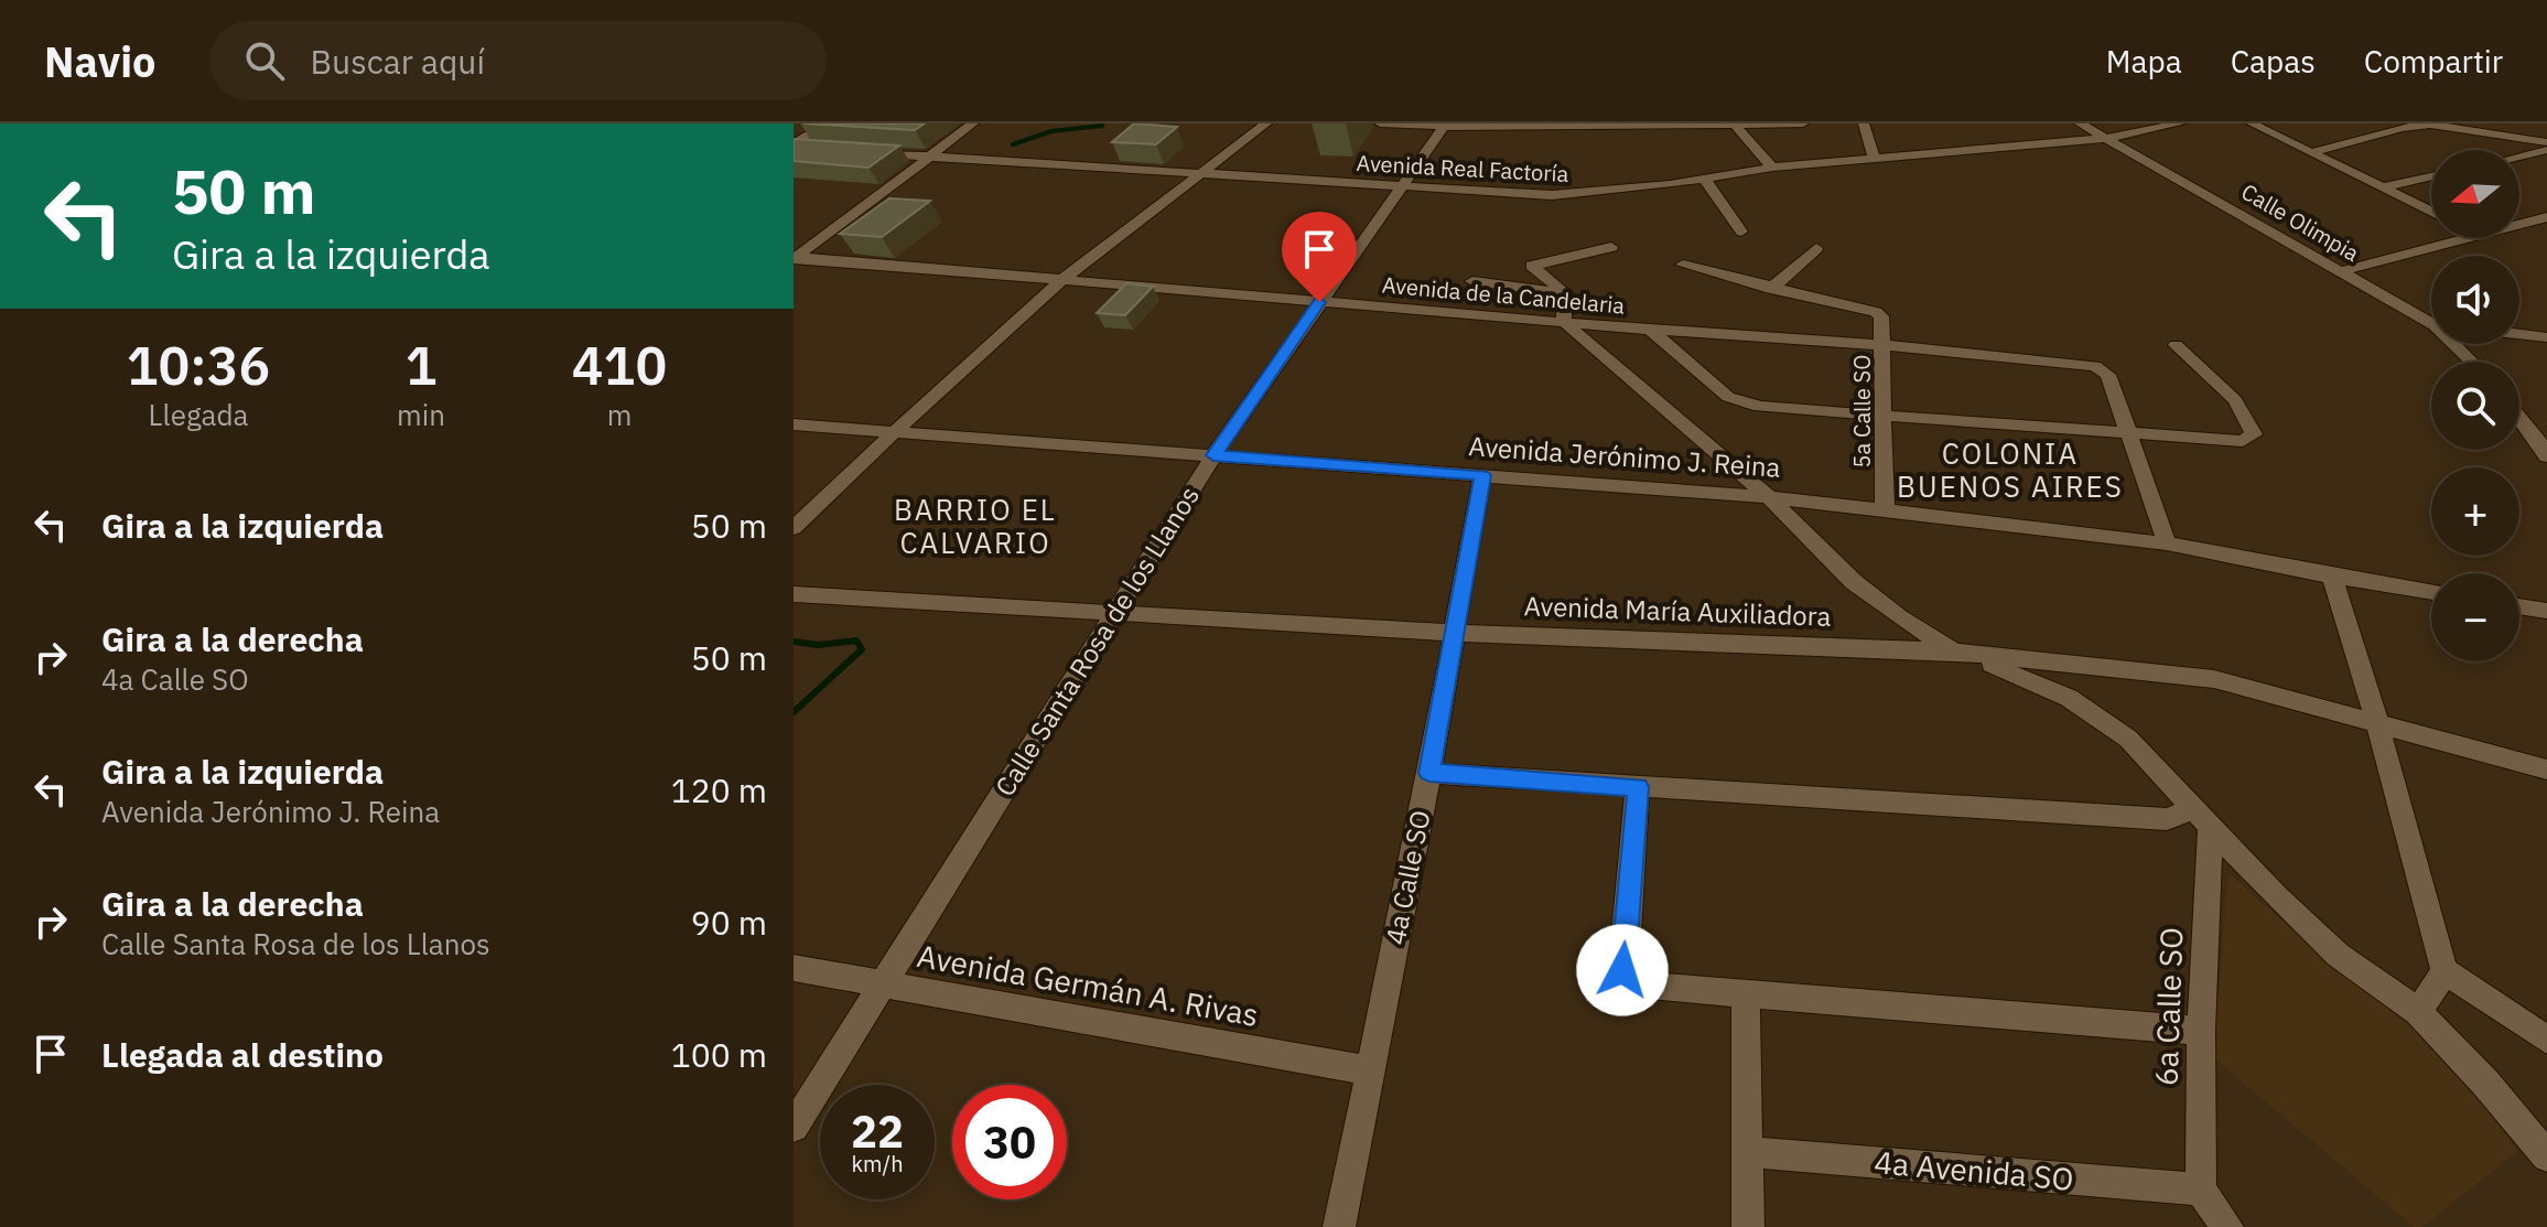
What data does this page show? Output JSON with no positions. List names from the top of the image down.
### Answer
{
  "streets": {
    "street": [
      "Avenida Real Factoría",
      "Calle Olimpia",
      "Avenida de la Candelaria",
      "5a Calle SO",
      "Avenida Jerónimo J. Reina",
      "Avenida María Auxiliadora",
      "Calle Santa Rosa de los Llanos",
      "4a Calle SO",
      "Avenida Germán A. Rivas",
      "6a Calle SO",
      "4a Avenida SO"
    ]
  },
  "crossings": [
    ["Avenida Real Factoría", "Calle Olimpia"],
    ["Avenida Real Factoría", "Calle Santa Rosa de los Llanos"],
    ["Avenida de la Candelaria", "5a Calle SO"],
    ["Avenida de la Candelaria", "Calle Santa Rosa de los Llanos"],
    ["5a Calle SO", "Avenida Jerónimo J. Reina"],
    ["Avenida Jerónimo J. Reina", "Calle Santa Rosa de los Llanos"],
    ["Avenida Jerónimo J. Reina", "4a Calle SO"],
    ["Avenida María Auxiliadora", "Calle Santa Rosa de los Llanos"],
    ["Avenida María Auxiliadora", "4a Calle SO"],
    ["Calle Santa Rosa de los Llanos", "Avenida Germán A. Rivas"],
    ["4a Calle SO", "Avenida Germán A. Rivas"],
    ["6a Calle SO", "4a Avenida SO"]
  ],
  "districts": ["COLONIA BUENOS AIRES", "BARRIO EL CALVARIO"],
  "north": "left",
  "page": {
    "header": "Navio",
    "search": "Buscar aquí",
    "nav": ["Mapa", "Capas", "Compartir"],
    "turn": ["50 m", "Gira a la izquierda"],
    "map_buttons": ["+", "−"],
    "eta": [
      "10:36",
      "Llegada",
      "1",
      "min",
      "410",
      "m"
    ],
    "list": [
      {
        "name": "Gira a la izquierda",
        "value": "50 m"
      },
      {
        "name": "Gira a la derecha",
        "note": "4a Calle SO",
        "value": "50 m"
      },
      {
        "name": "Gira a la izquierda",
        "note": "Avenida Jerónimo J. Reina",
        "value": "120 m"
      },
      {
        "name": "Gira a la derecha",
        "note": "Calle Santa Rosa de los Llanos",
        "value": "90 m"
      },
      {
        "name": "Llegada al destino",
        "value": "100 m"
      }
    ],
    "speed": "22 km/h",
    "limit": "30"
  }
}
